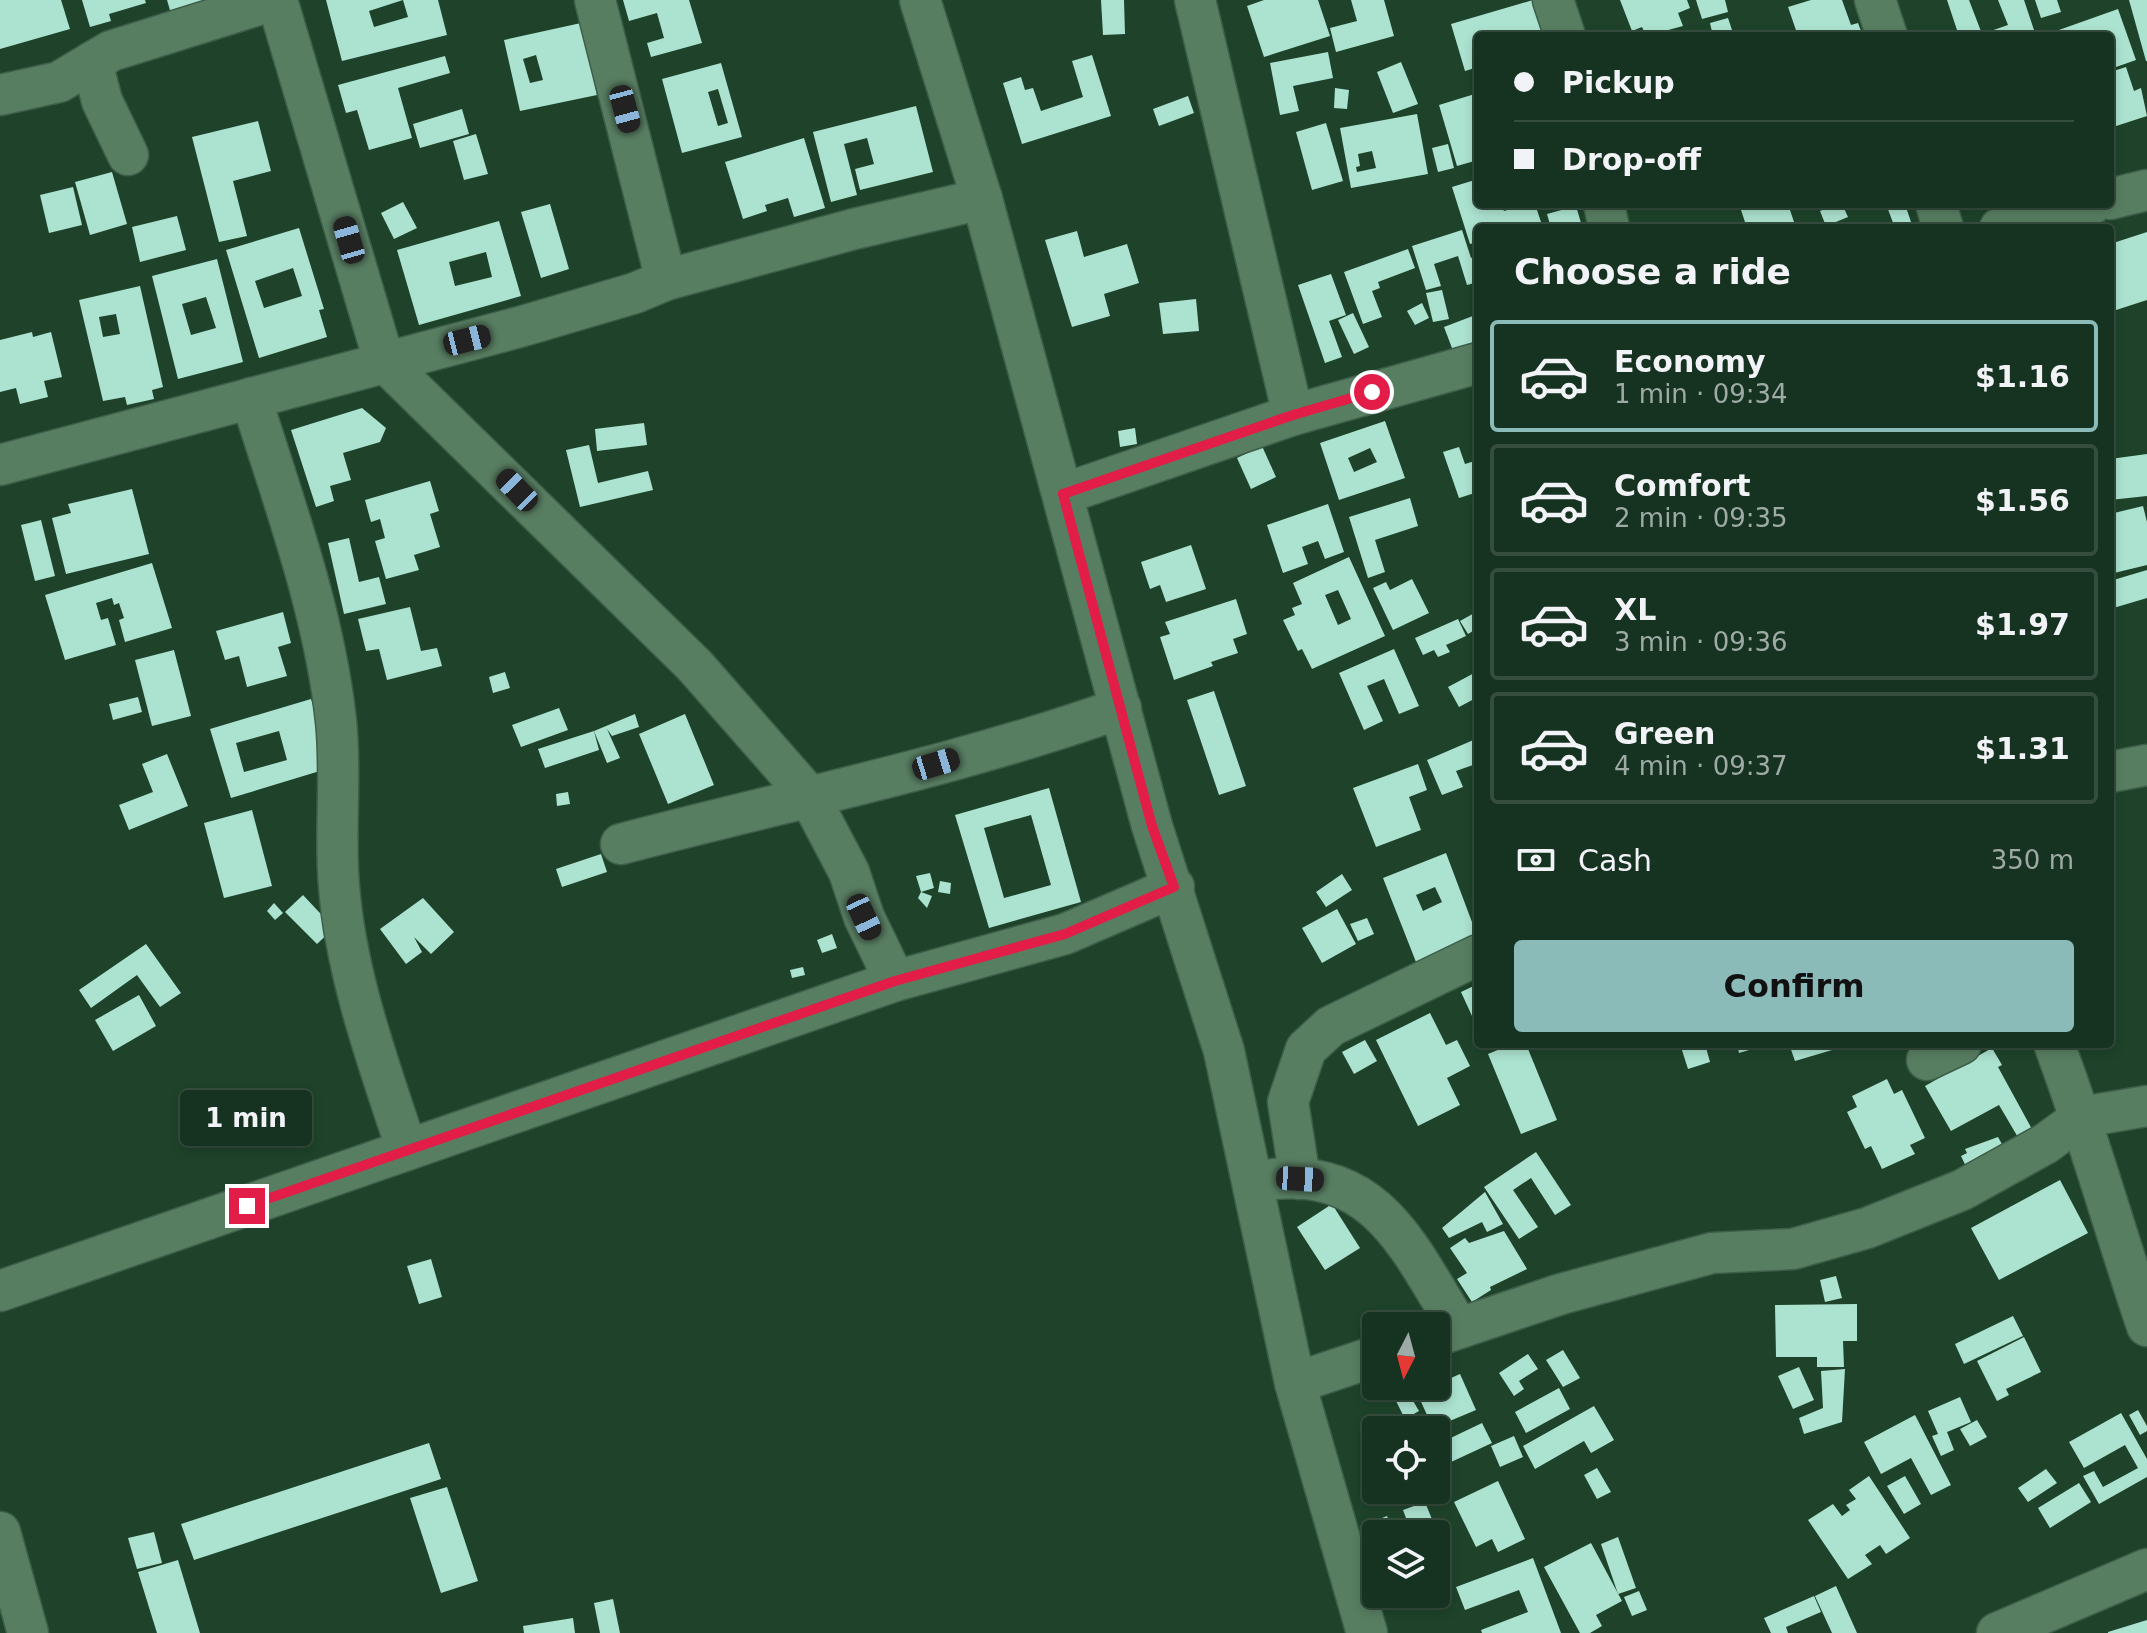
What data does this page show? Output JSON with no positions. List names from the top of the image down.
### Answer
{
  "north": "bottom",
  "page": {
    "banner": ["Pickup", "Drop-off"],
    "heading": "Choose a ride",
    "list": [
      {
        "name": "Economy",
        "note": "1 min · 09:34",
        "value": "$1.16"
      },
      {
        "name": "Comfort",
        "note": "2 min · 09:35",
        "value": "$1.56"
      },
      {
        "name": "XL",
        "note": "3 min · 09:36",
        "value": "$1.97"
      },
      {
        "name": "Green",
        "note": "4 min · 09:37",
        "value": "$1.31"
      }
    ],
    "pay": ["Cash", "350 m"],
    "buttons": "Confirm",
    "bubble": "1 min"
  }
}
